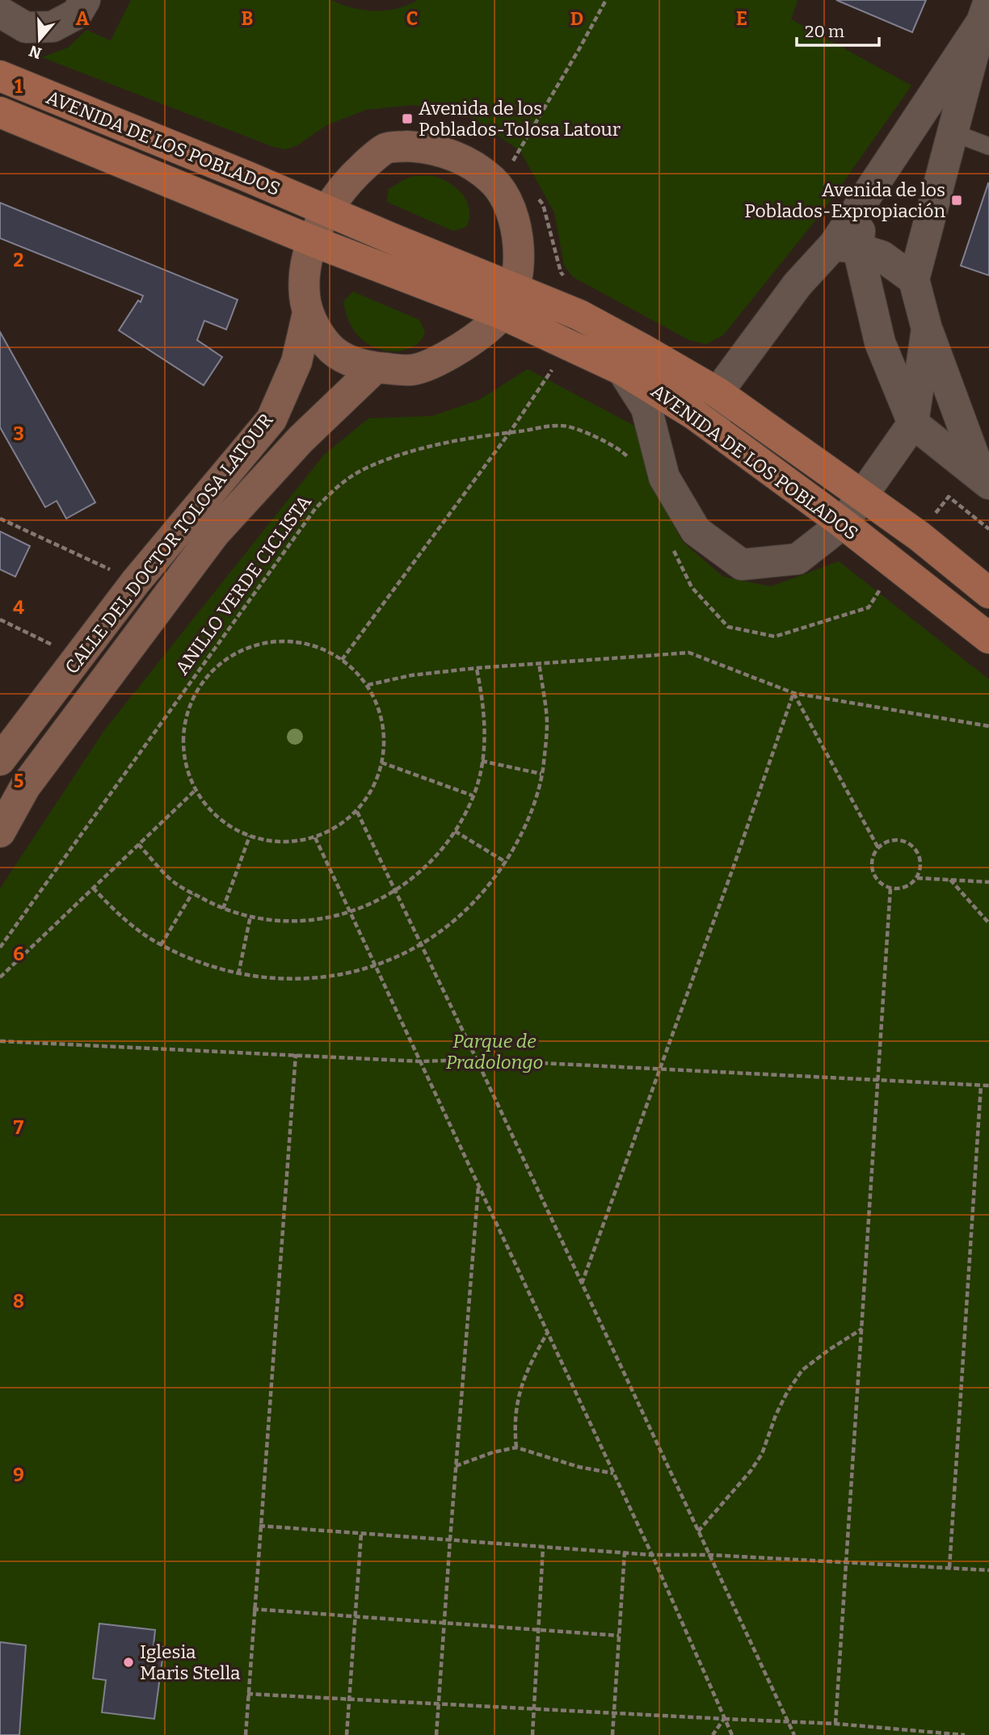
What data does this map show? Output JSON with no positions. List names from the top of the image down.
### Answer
{
  "streets": {
    "main road": ["AVENIDA DE LOS POBLADOS"],
    "street": ["CALLE DEL DOCTOR TOLOSA LATOUR"],
    "path": ["ANILLO VERDE CICLISTA"]
  },
  "parks": ["Parque de Pradolongo"],
  "places": {
    "transit": ["Avenida de los Poblados-Tolosa Latour", "Avenida de los Poblados-Expropiación"],
    "other": ["Iglesia Maris Stella"]
  },
  "scale_bar": "20 m",
  "north": "bottom",
  "grid": {
    "columns": [
      "A",
      "B",
      "C",
      "D",
      "E"
    ],
    "rows": [
      "1",
      "2",
      "3",
      "4",
      "5",
      "6",
      "7",
      "8",
      "9"
    ]
  }
}
